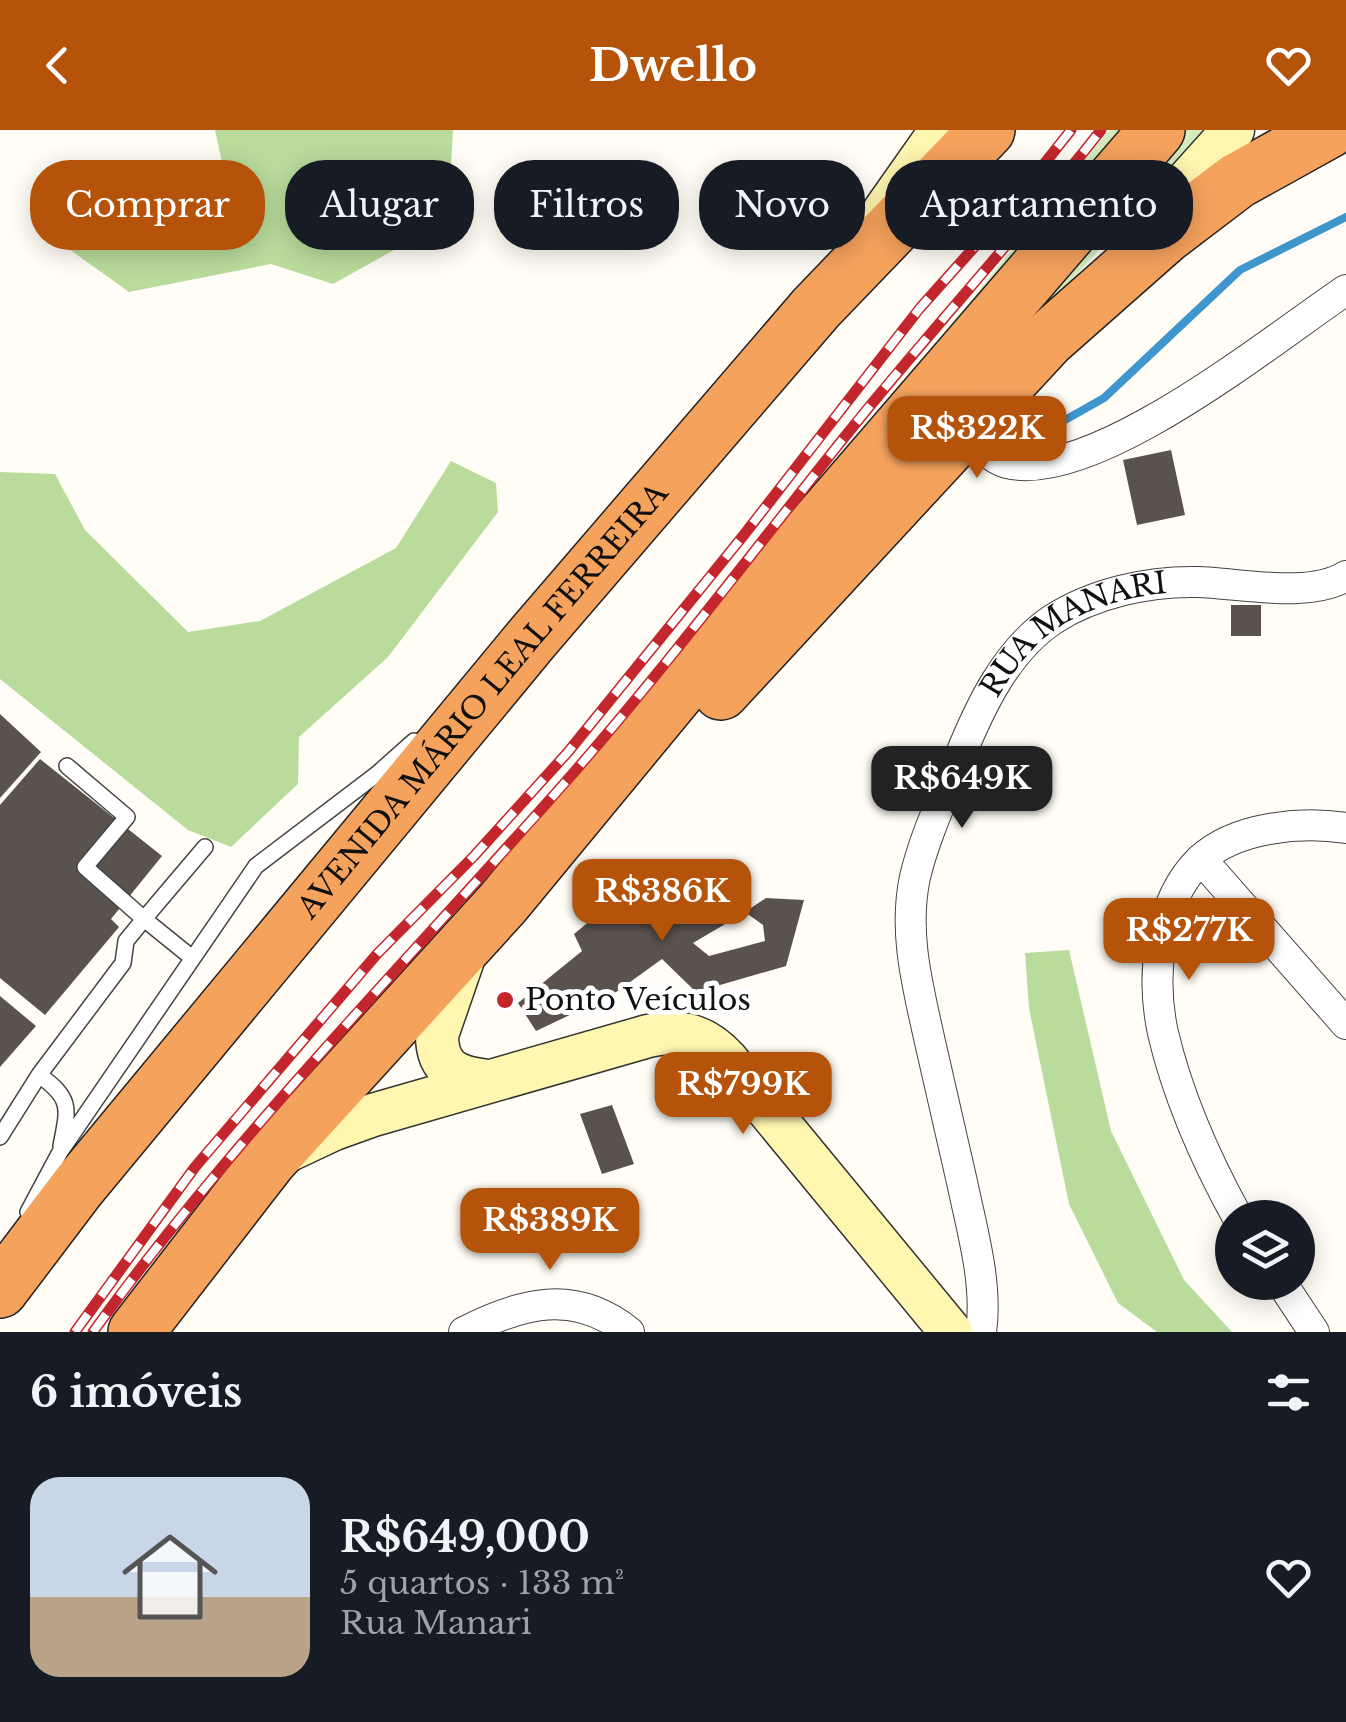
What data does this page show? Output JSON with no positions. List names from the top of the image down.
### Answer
{
  "streets": {
    "highway": ["AVENIDA MÁRIO LEAL FERREIRA"],
    "street": ["RUA MANARI"]
  },
  "places": ["Ponto Veículos"],
  "page": {
    "header": "Dwello",
    "chip": [
      "Comprar",
      "Alugar",
      "Filtros",
      "Novo",
      "Apartamento"
    ],
    "price": [
      "R$322K",
      "R$649K",
      "R$386K",
      "R$277K",
      "R$799K",
      "R$389K"
    ],
    "heading": "6 imóveis",
    "list": [
      {
        "name": "R$649,000",
        "note": "5 quartos · 133 m² · Rua Manari"
      }
    ]
  }
}
